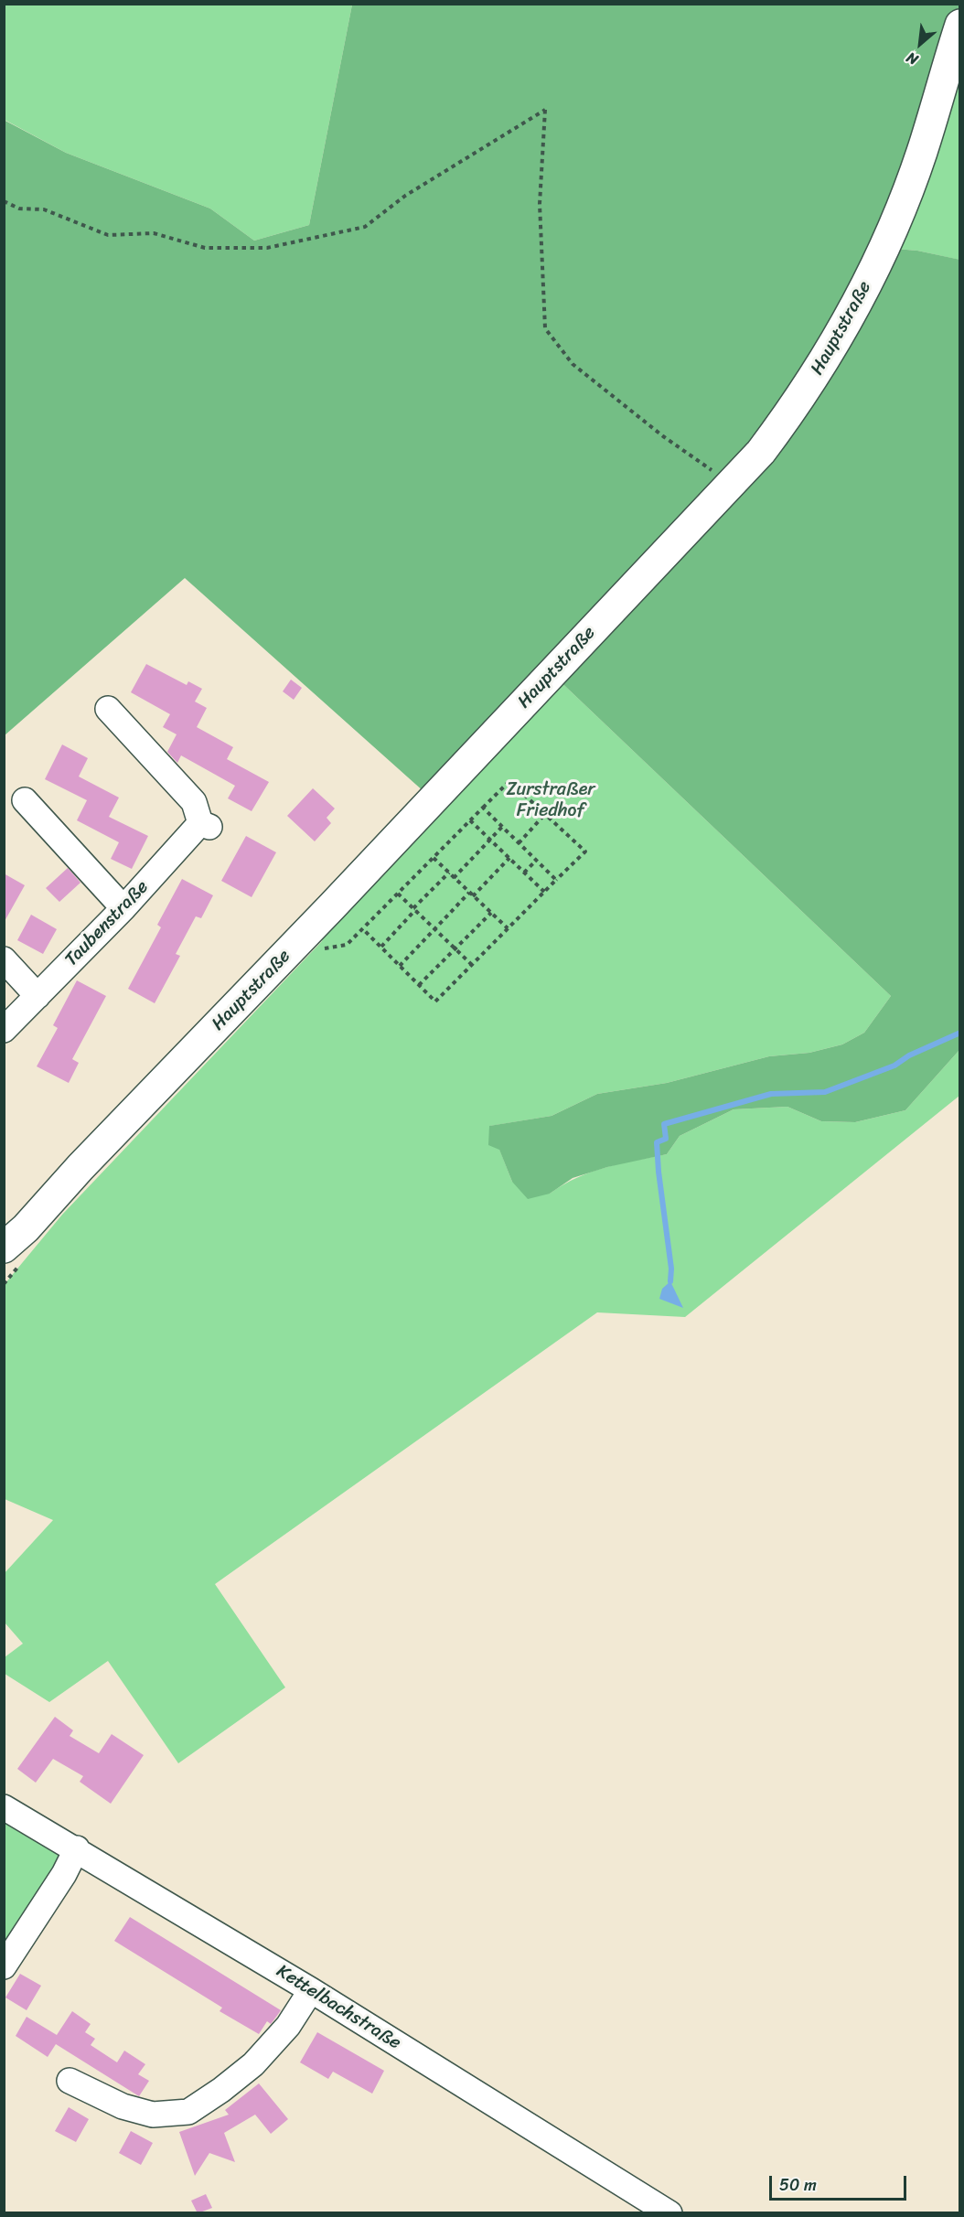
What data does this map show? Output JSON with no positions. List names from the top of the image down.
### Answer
{
  "streets": {
    "main road": ["Hauptstraße"],
    "street": ["Taubenstraße", "Kettelbachstraße"]
  },
  "parks": ["Zurstraßer Friedhof"],
  "scale_bar": "50 m",
  "north": "bottom left"
}
